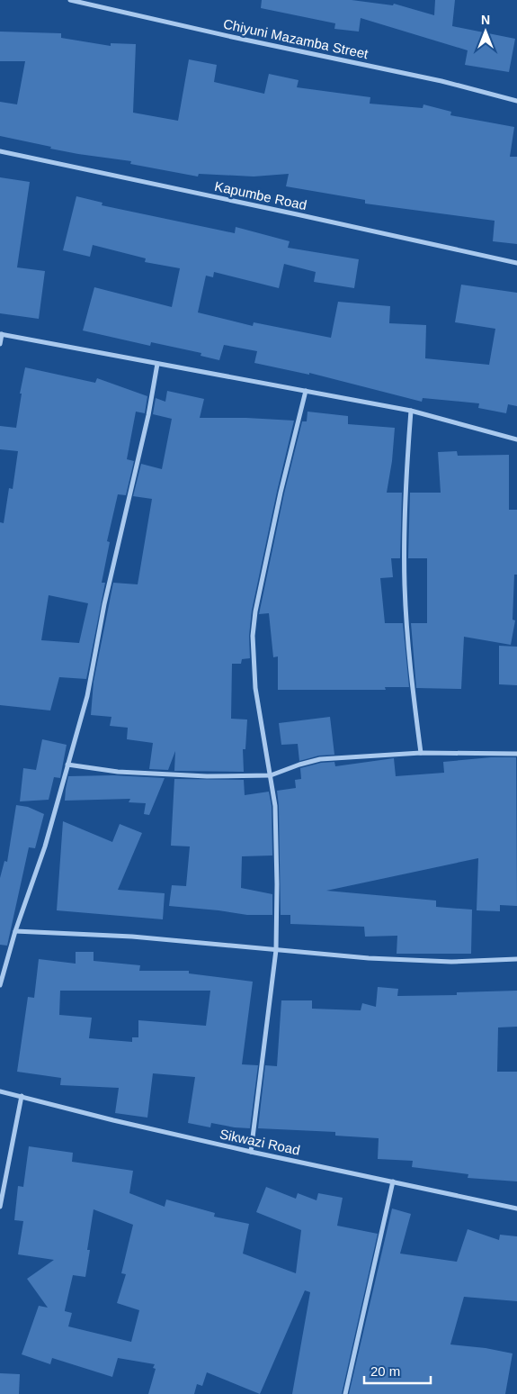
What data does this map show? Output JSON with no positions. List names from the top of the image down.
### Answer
{
  "streets": {
    "street": ["Chiyuni Mazamba Street", "Kapumbe Road", "Sikwazi Road"]
  },
  "scale_bar": "20 m",
  "north": "top"
}
